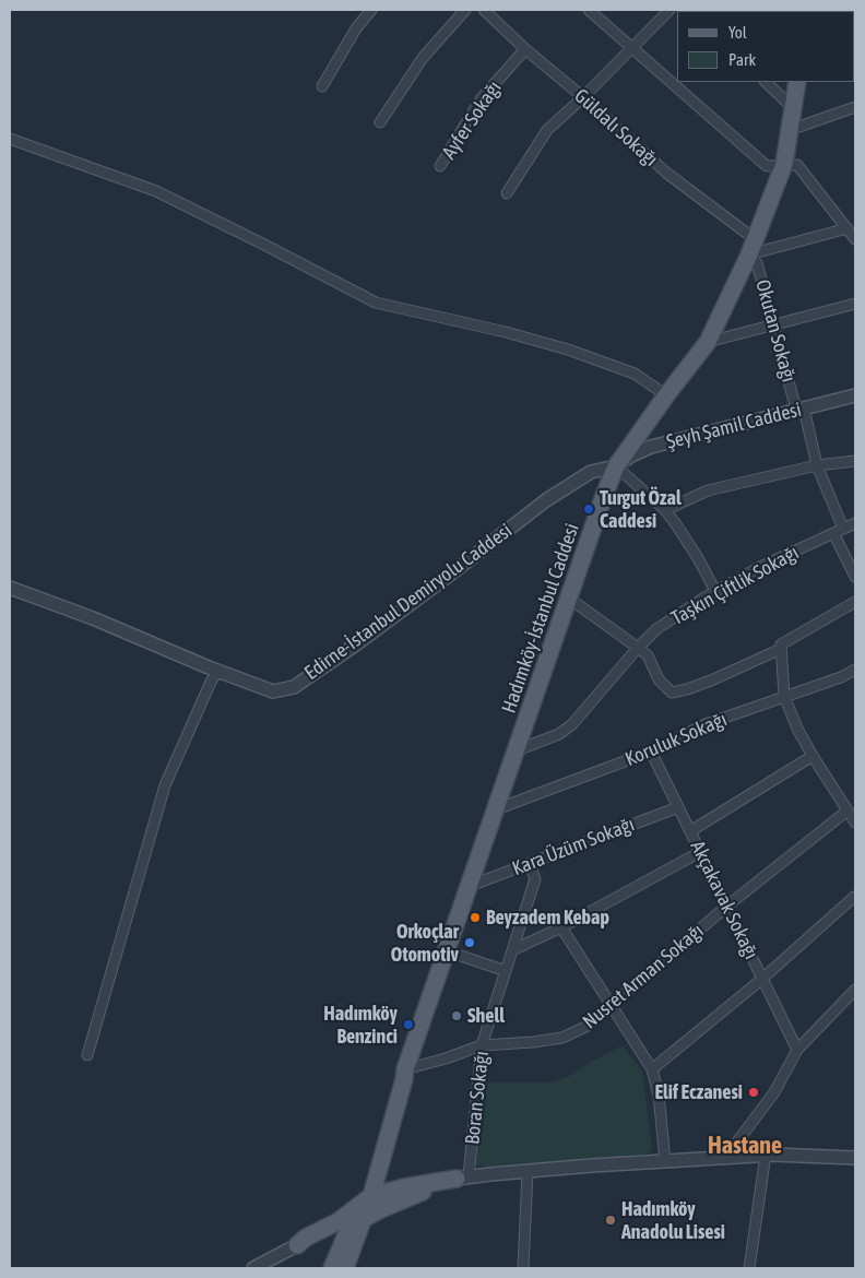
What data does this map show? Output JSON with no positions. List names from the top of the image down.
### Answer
{
  "streets": {
    "main road": ["Hadımköy-İstanbul Caddesi"],
    "street": [
      "Ayfer Sokağı",
      "Güldalı Sokağı",
      "Okutan Sokağı",
      "Şeyh Şamil Caddesi",
      "Taşkın Çiftlik Sokağı",
      "Edirne-İstanbul Demiryolu Caddesi",
      "Koruluk Sokağı",
      "Kara Üzüm Sokağı",
      "Akçakavak Sokağı",
      "Nusret Arman Sokağı",
      "Boran Sokağı"
    ]
  },
  "crossings": [
    ["Ayfer Sokağı", "Güldalı Sokağı"],
    ["Güldalı Sokağı", "Okutan Sokağı"],
    ["Güldalı Sokağı", "Hadımköy-İstanbul Caddesi"],
    ["Okutan Sokağı", "Şeyh Şamil Caddesi"],
    ["Okutan Sokağı", "Taşkın Çiftlik Sokağı"],
    ["Okutan Sokağı", "Hadımköy-İstanbul Caddesi"],
    ["Şeyh Şamil Caddesi", "Edirne-İstanbul Demiryolu Caddesi"],
    ["Şeyh Şamil Caddesi", "Hadımköy-İstanbul Caddesi"],
    ["Taşkın Çiftlik Sokağı", "Hadımköy-İstanbul Caddesi"],
    ["Edirne-İstanbul Demiryolu Caddesi", "Hadımköy-İstanbul Caddesi"],
    ["Hadımköy-İstanbul Caddesi", "Koruluk Sokağı"],
    ["Hadımköy-İstanbul Caddesi", "Kara Üzüm Sokağı"],
    ["Hadımköy-İstanbul Caddesi", "Nusret Arman Sokağı"],
    ["Koruluk Sokağı", "Akçakavak Sokağı"],
    ["Kara Üzüm Sokağı", "Akçakavak Sokağı"],
    ["Kara Üzüm Sokağı", "Boran Sokağı"],
    ["Akçakavak Sokağı", "Nusret Arman Sokağı"],
    ["Nusret Arman Sokağı", "Boran Sokağı"]
  ],
  "districts": ["Hastane"],
  "places": [
    "Turgut Özal Caddesi",
    "Beyzadem Kebap",
    "Orkoçlar Otomotiv",
    "Shell",
    "Hadımköy Benzinci",
    "Elif Eczanesi",
    "Hadımköy Anadolu Lisesi"
  ],
  "legend": ["Yol", "Park"]
}
